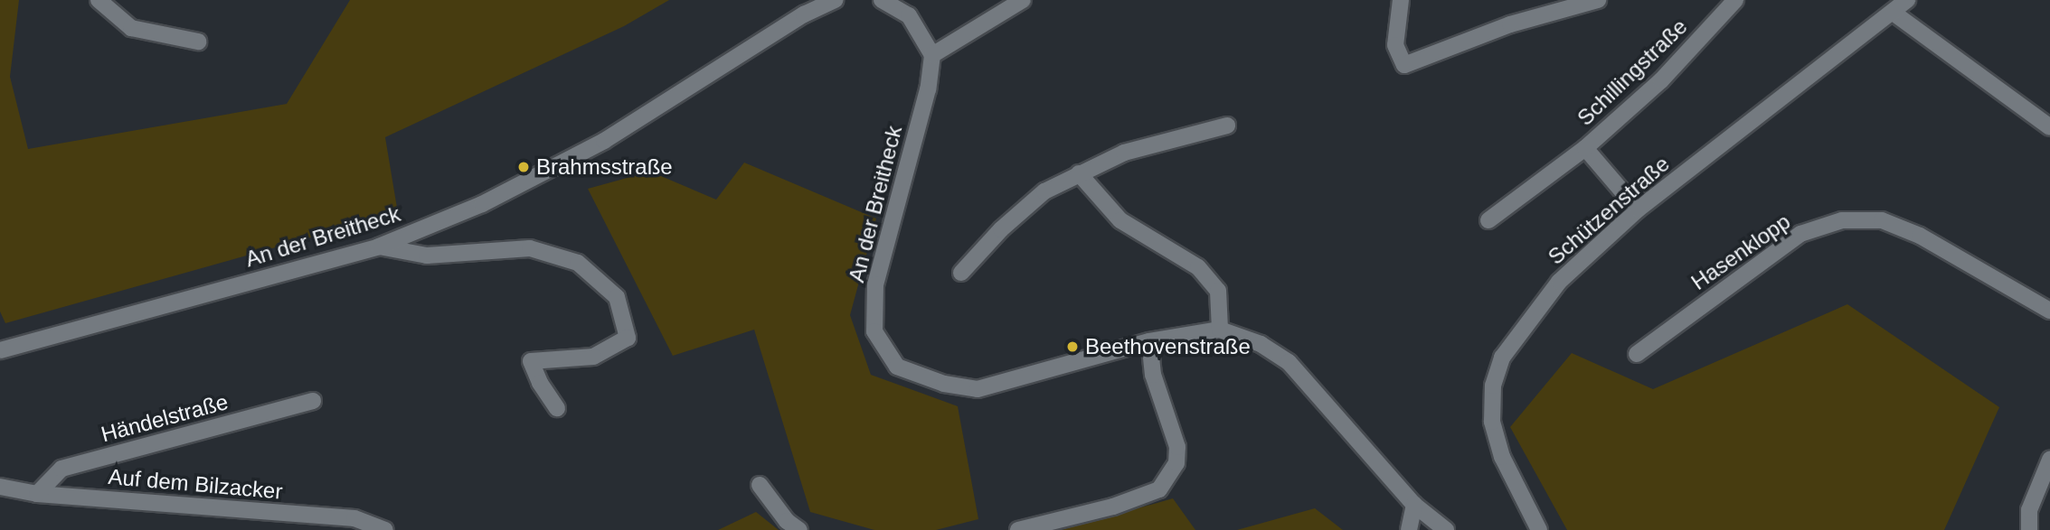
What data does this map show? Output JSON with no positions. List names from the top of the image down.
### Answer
{
  "streets": {
    "street": [
      "Schillingstraße",
      "An der Breitheck",
      "Schützenstraße",
      "Hasenklopp",
      "Händelstraße",
      "Auf dem Bilzacker"
    ]
  },
  "crossings": [
    ["Schillingstraße", "Schützenstraße"],
    ["Händelstraße", "Auf dem Bilzacker"]
  ],
  "places": ["Brahmsstraße", "Beethovenstraße"]
}
